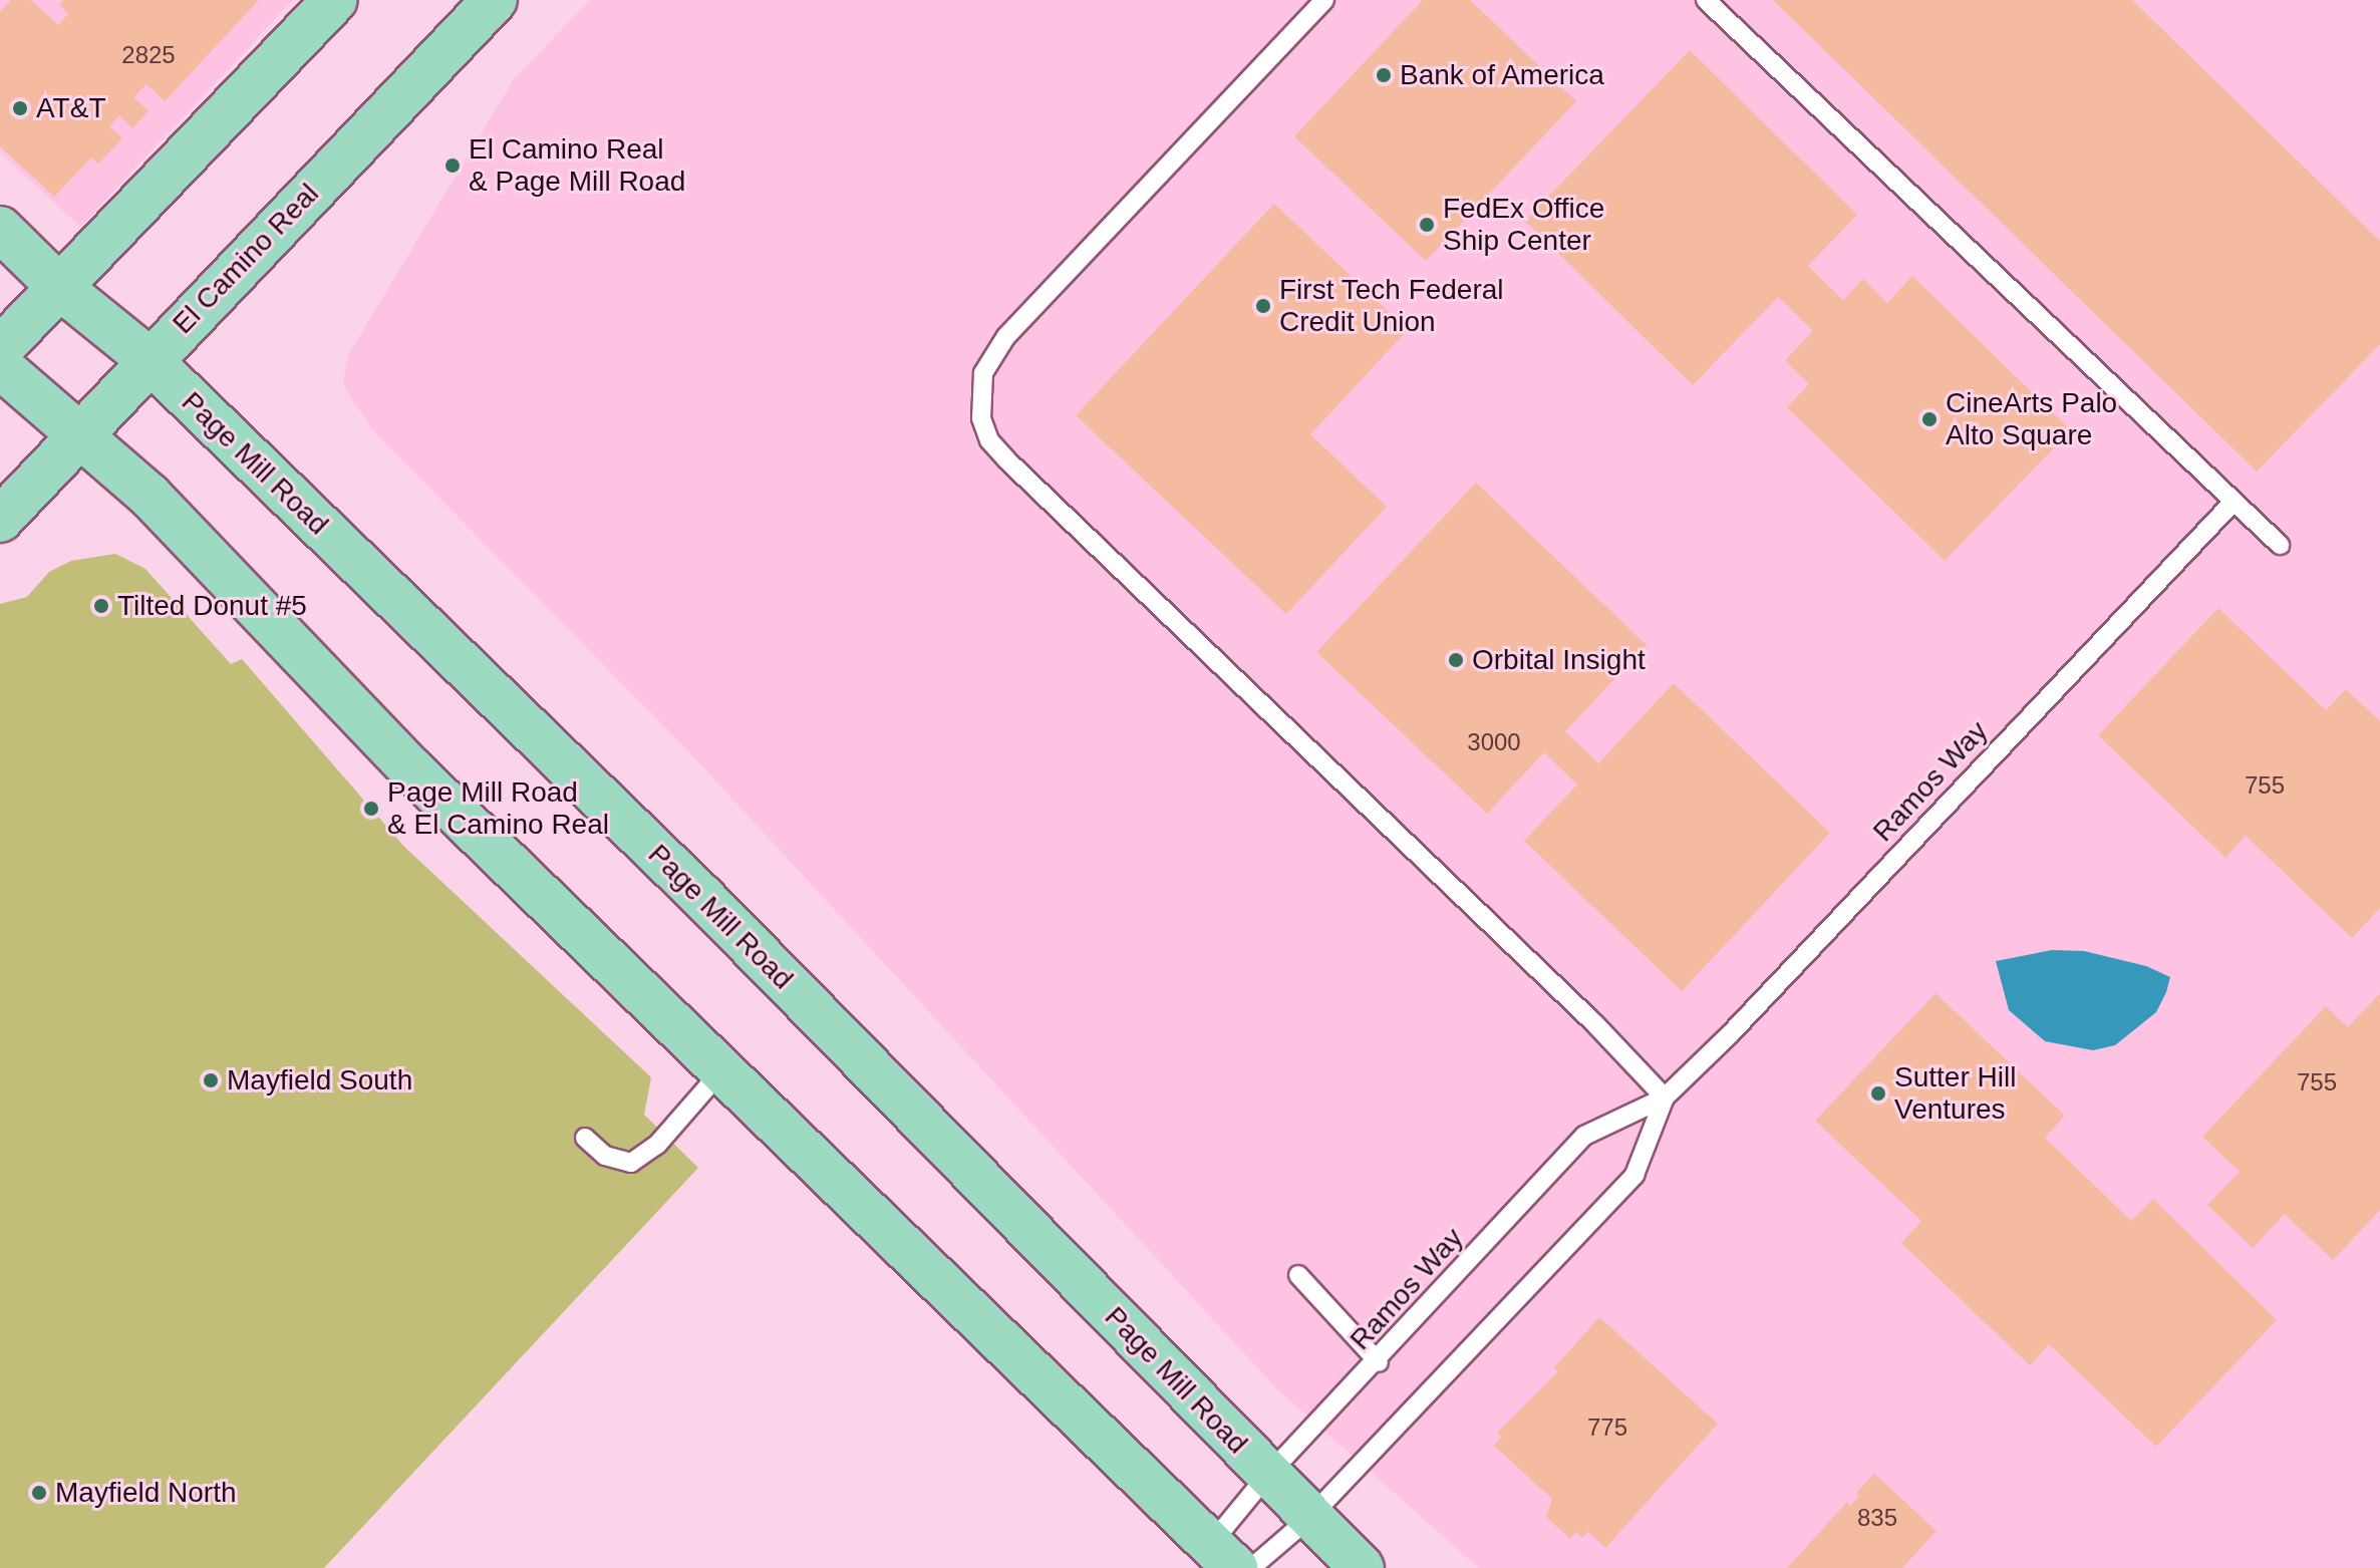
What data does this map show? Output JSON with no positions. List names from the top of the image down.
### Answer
{
  "streets": {
    "main road": ["El Camino Real", "Page Mill Road"],
    "lane": ["Ramos Way"]
  },
  "crossings": [
    ["El Camino Real", "Page Mill Road"],
    ["Page Mill Road", "Ramos Way"]
  ],
  "places": [
    "Bank of America",
    "AT&T",
    "El Camino Real & Page Mill Road",
    "FedEx Office Ship Center",
    "First Tech Federal Credit Union",
    "CineArts Palo Alto Square",
    "Tilted Donut #5",
    "Orbital Insight",
    "Page Mill Road & El Camino Real",
    "Mayfield South",
    "Sutter Hill Ventures",
    "Mayfield North"
  ],
  "house_numbers": [
    "2825",
    "3000",
    "755",
    "755",
    "775",
    "835"
  ]
}
